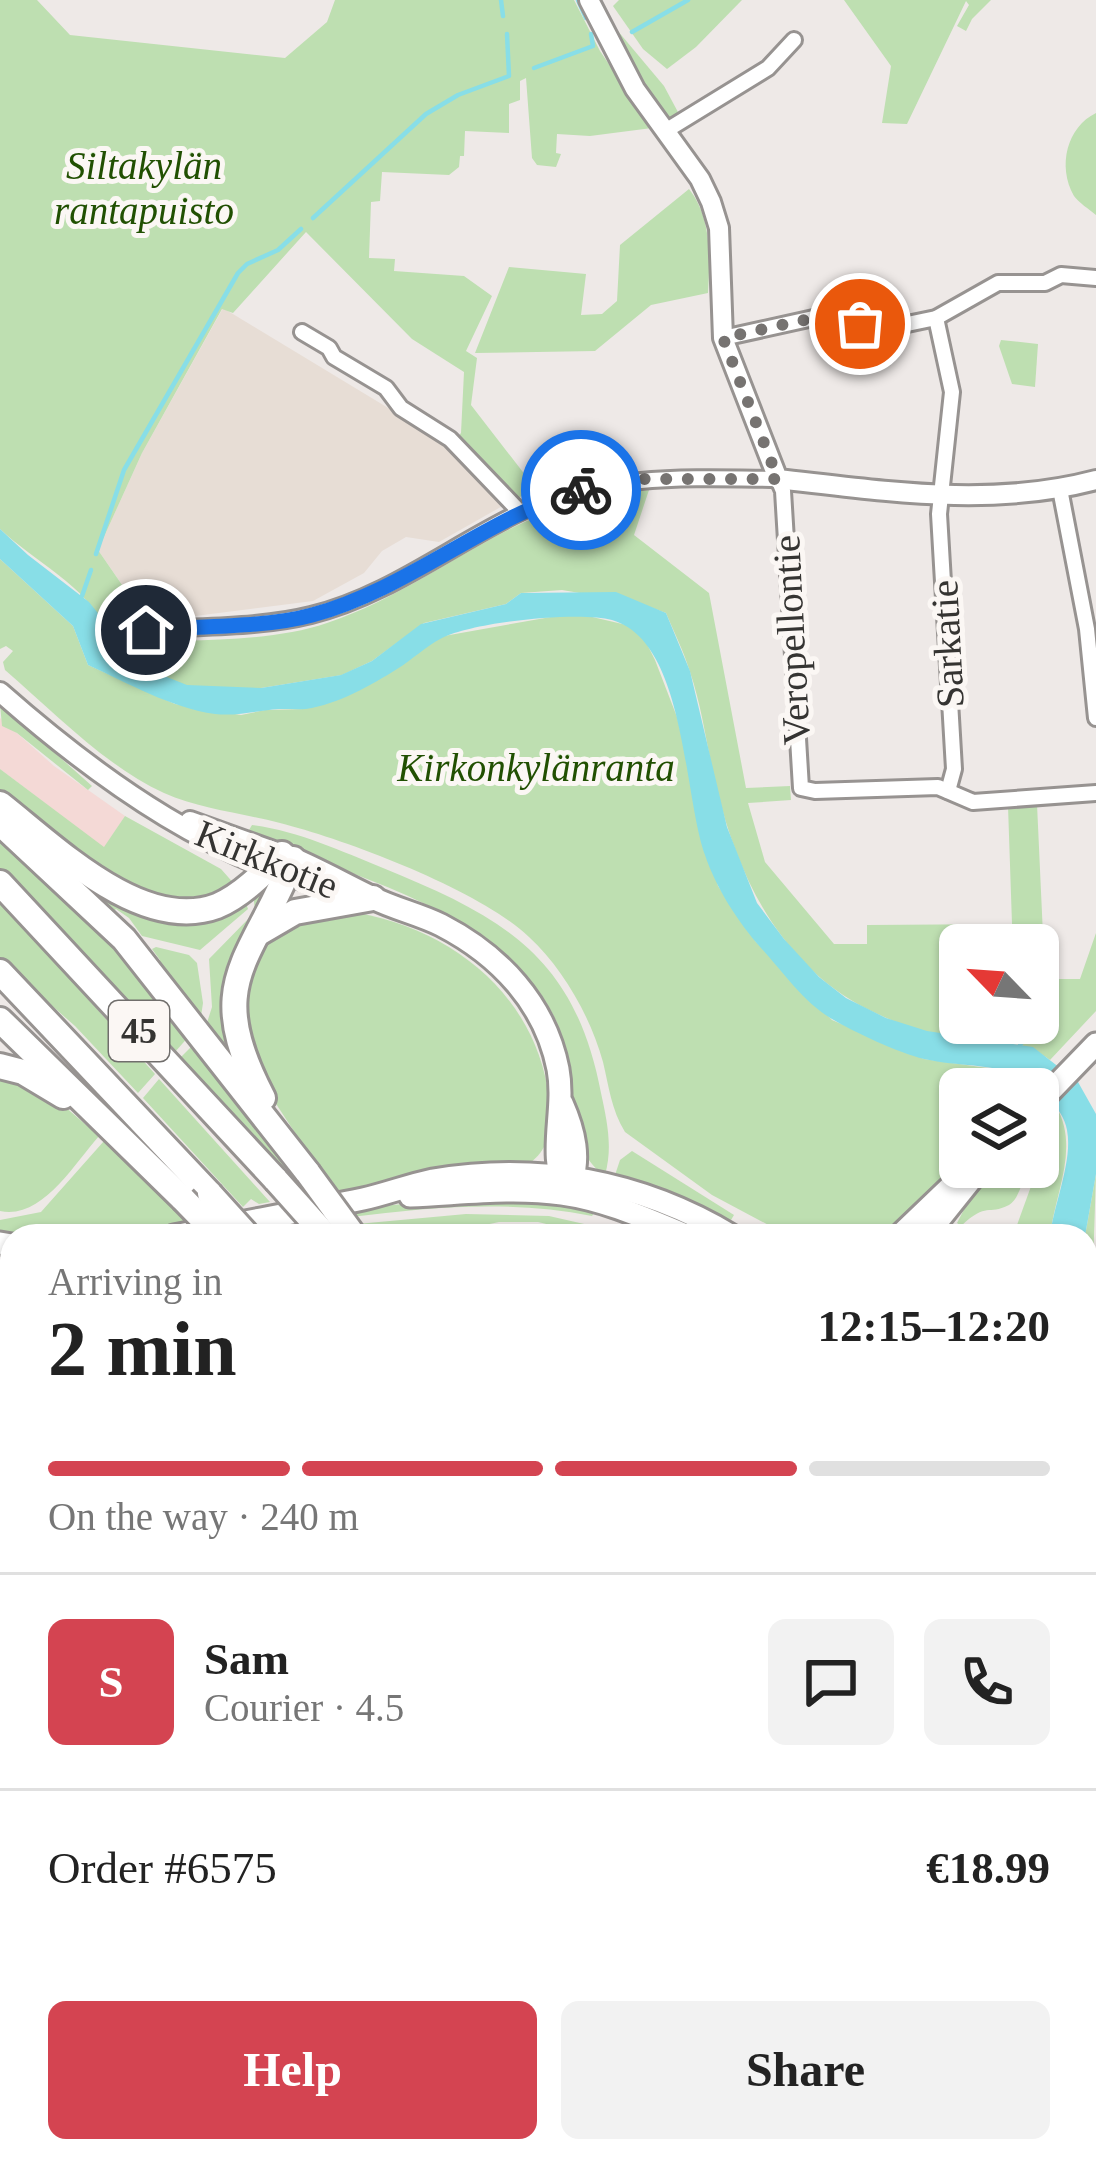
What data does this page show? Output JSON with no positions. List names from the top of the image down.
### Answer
{
  "streets": {
    "highway": ["45"],
    "main road": ["Kirkkotie"],
    "street": ["Veropellontie", "Sarkatie"]
  },
  "crossings": [
    ["Veropellontie", "Sarkatie"]
  ],
  "parks": ["Siltakylän rantapuisto", "Kirkonkylänranta"],
  "north": "top left",
  "page": {
    "heading": ["2 min", "Arriving in", "12:15–12:20"],
    "panel": [
      "Sam",
      "Courier · 4.5",
      "Order #6575",
      "€18.99"
    ],
    "bar": "On the way · 240 m",
    "round": "S",
    "buttons": ["Help", "Share"]
  }
}
